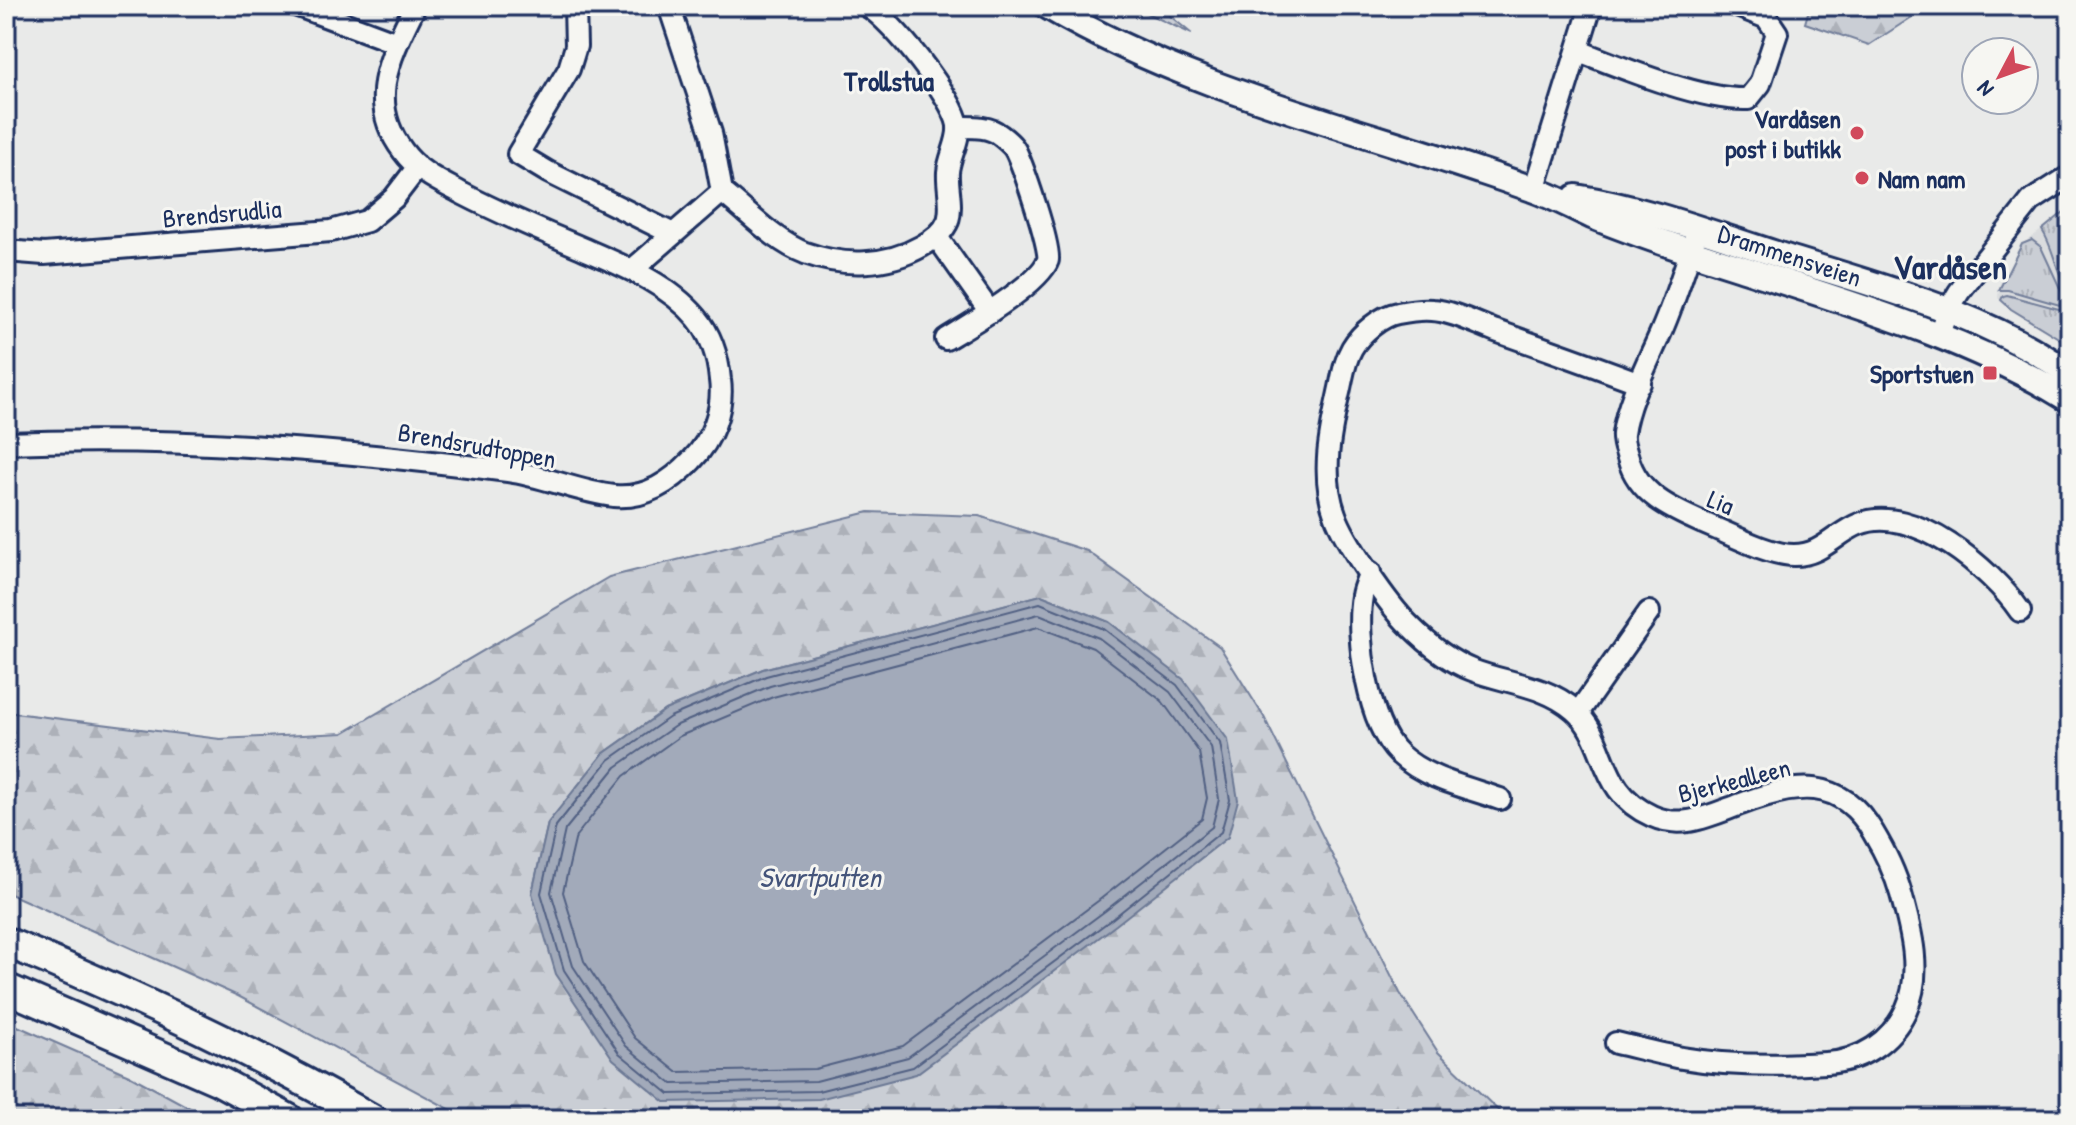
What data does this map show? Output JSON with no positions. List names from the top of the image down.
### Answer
{
  "streets": {
    "main road": ["Drammensveien"],
    "street": [
      "Brendsrudlia",
      "Brendsrudtoppen",
      "Lia",
      "Bjerkealleen"
    ]
  },
  "crossings": [
    ["Brendsrudlia", "Brendsrudtoppen"],
    ["Drammensveien", "Lia"]
  ],
  "districts": ["Trollstua", "Vardåsen"],
  "water": ["Svartputten"],
  "places": {
    "other": ["Vardåsen post i butikk", "Nam nam"],
    "transit": ["Sportstuen"]
  },
  "north": "bottom left"
}
